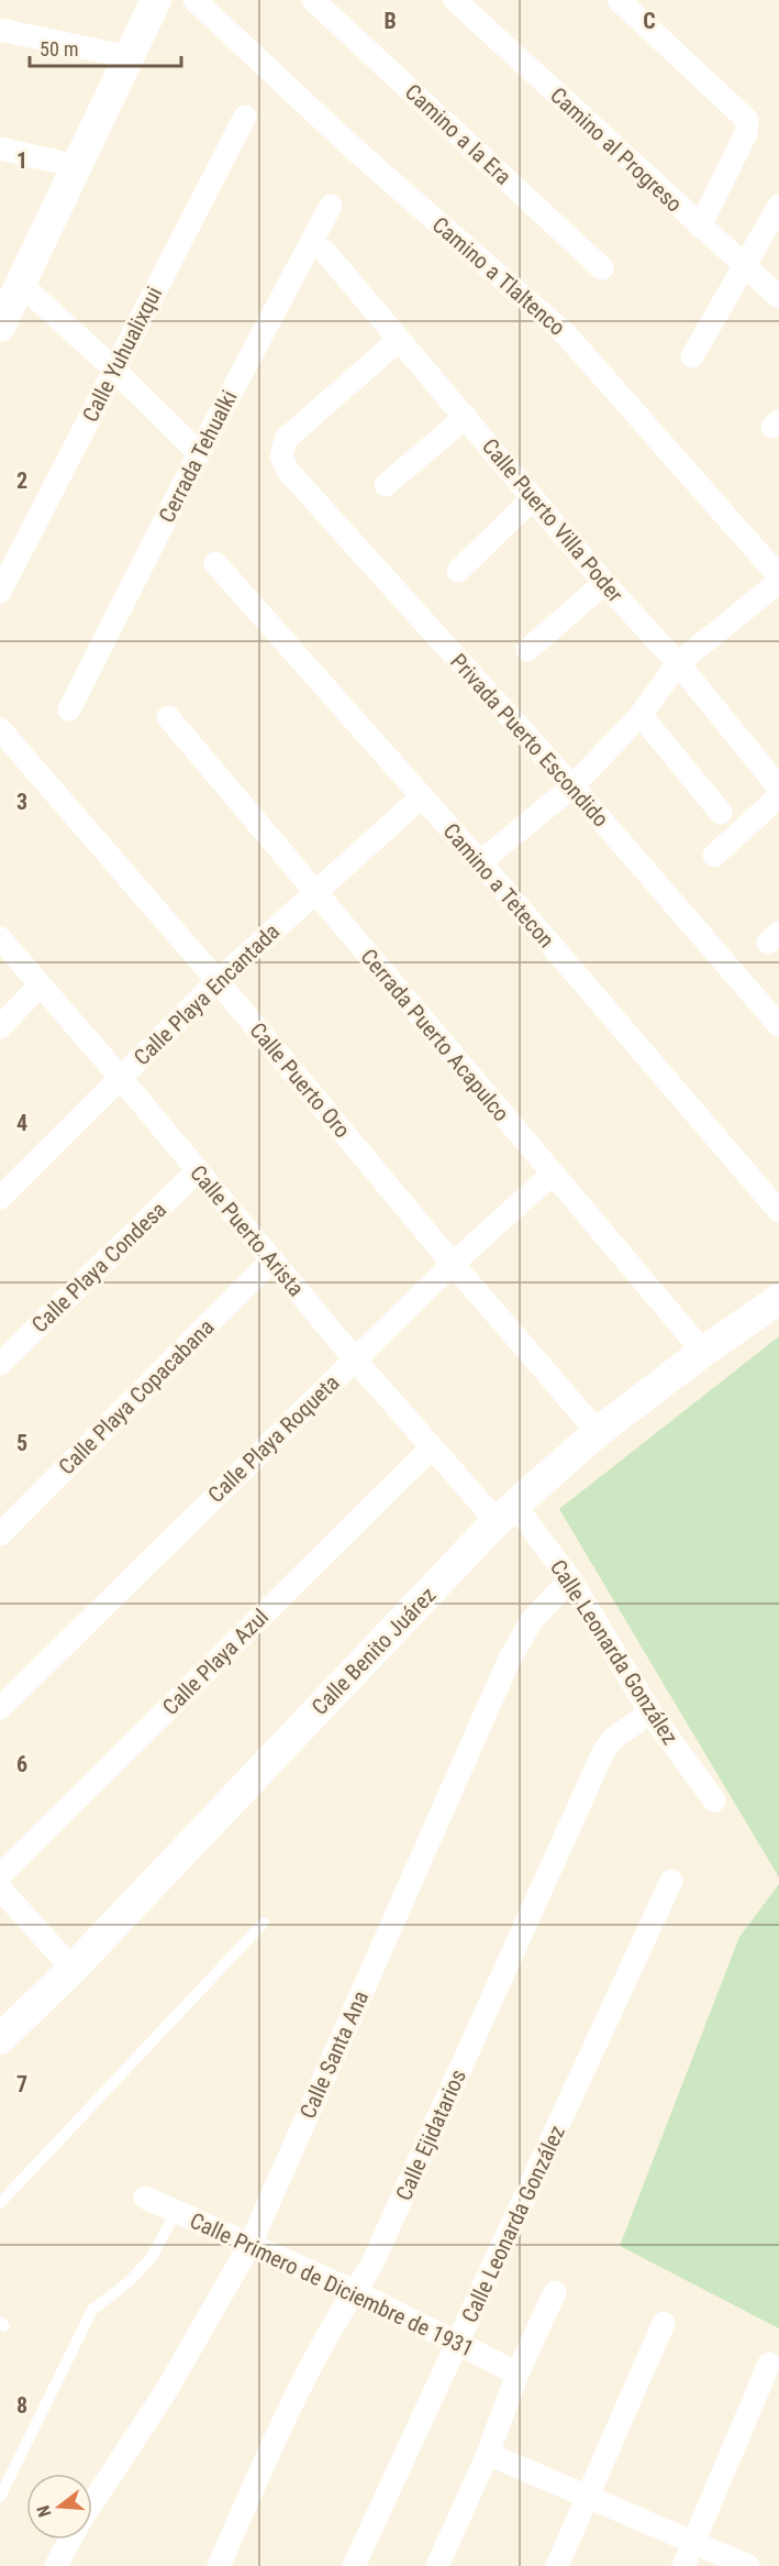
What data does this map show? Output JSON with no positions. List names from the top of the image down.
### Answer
{
  "streets": {
    "street": [
      "Camino a la Era",
      "Camino al Progreso",
      "Camino a Tlaltenco",
      "Calle Yuhualixqui",
      "Cerrada Tehualki",
      "Calle Puerto Villa Poder",
      "Privada Puerto Escondido",
      "Camino a Tetecon",
      "Calle Playa Encantada",
      "Cerrada Puerto Acapulco",
      "Calle Puerto Oro",
      "Calle Puerto Arista",
      "Calle Playa Condesa",
      "Calle Playa Copacabana",
      "Calle Playa Roqueta",
      "Calle Benito Juárez",
      "Calle Leonarda González",
      "Calle Playa Azul",
      "Calle Santa Ana",
      "Calle Ejidatarios",
      "Calle Primero de Diciembre de 1931"
    ]
  },
  "crossings": [
    ["Calle Puerto Villa Poder", "Privada Puerto Escondido"],
    ["Camino a Tetecon", "Calle Playa Encantada"],
    ["Calle Playa Encantada", "Cerrada Puerto Acapulco"],
    ["Calle Playa Encantada", "Calle Puerto Oro"],
    ["Calle Playa Encantada", "Calle Puerto Arista"],
    ["Cerrada Puerto Acapulco", "Calle Playa Roqueta"],
    ["Cerrada Puerto Acapulco", "Calle Benito Juárez"],
    ["Calle Puerto Oro", "Calle Playa Roqueta"],
    ["Calle Puerto Oro", "Calle Benito Juárez"],
    ["Calle Puerto Arista", "Calle Playa Condesa"],
    ["Calle Puerto Arista", "Calle Playa Copacabana"],
    ["Calle Puerto Arista", "Calle Playa Roqueta"],
    ["Calle Puerto Arista", "Calle Benito Juárez"],
    ["Calle Puerto Arista", "Calle Leonarda González"],
    ["Calle Puerto Arista", "Calle Playa Azul"],
    ["Calle Benito Juárez", "Calle Leonarda González"],
    ["Calle Leonarda González", "Calle Santa Ana"],
    ["Calle Leonarda González", "Calle Ejidatarios"],
    ["Calle Leonarda González", "Calle Primero de Diciembre de 1931"],
    ["Calle Santa Ana", "Calle Primero de Diciembre de 1931"],
    ["Calle Ejidatarios", "Calle Primero de Diciembre de 1931"]
  ],
  "scale_bar": "50 m",
  "north": "left",
  "grid": {
    "columns": ["B", "C"],
    "rows": [
      "1",
      "2",
      "3",
      "4",
      "5",
      "6",
      "7",
      "8"
    ]
  }
}
